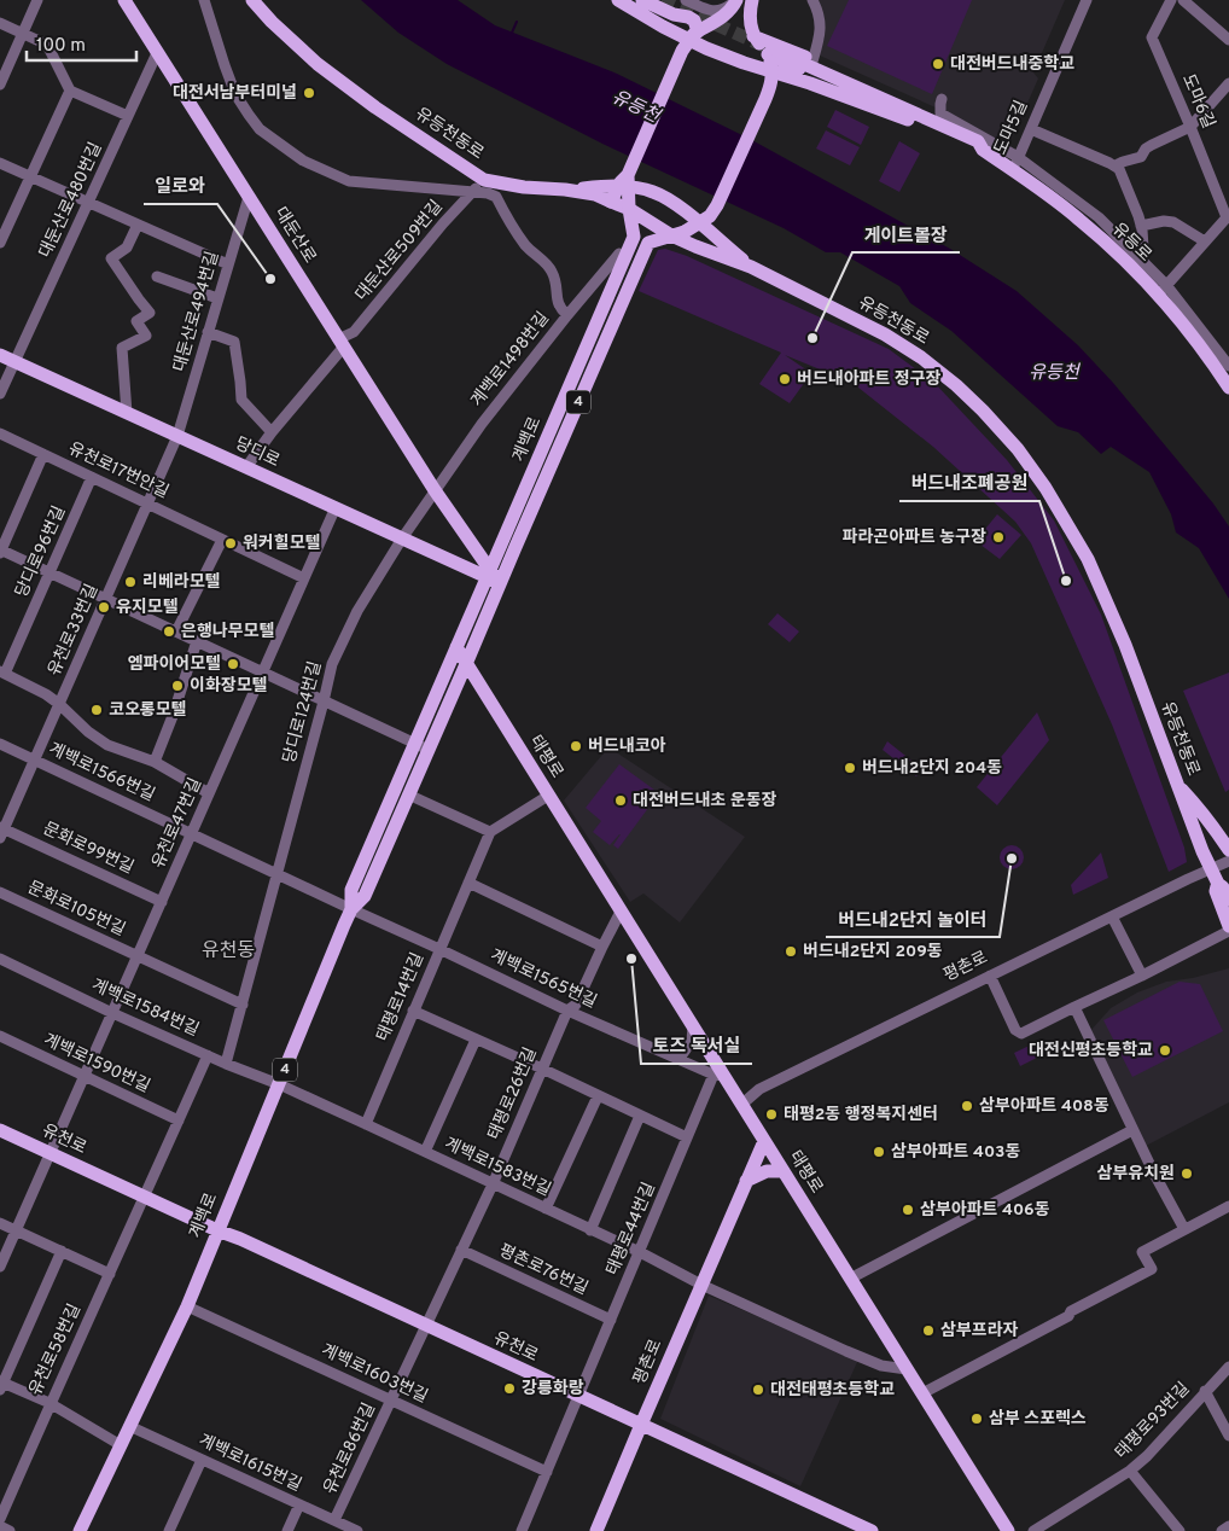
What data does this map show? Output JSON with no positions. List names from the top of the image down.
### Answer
{
  "streets": {
    "main road": [
      "유등천동로",
      "대둔산로",
      "유등로",
      "4",
      "계백로",
      "당디로",
      "태평로",
      "평촌로",
      "유천로"
    ],
    "street": [
      "도마6길",
      "도마5길",
      "대둔산로480번길",
      "대둔산로509번길",
      "대둔산로494번길",
      "계백로1498번길",
      "유천로17번안길",
      "당디로96번길",
      "유천로33번길",
      "당디로124번길",
      "계백로1566번길",
      "유천로47번길",
      "문화로99번길",
      "문화로105번길",
      "계백로1565번길",
      "태평로14번길",
      "계백로1584번길",
      "계백로1590번길",
      "태평로26번길",
      "계백로1583번길",
      "태평로44번길",
      "평촌로76번길",
      "유천로58번길",
      "계백로1603번길",
      "태평로93번길",
      "유천로86번길",
      "계백로1615번길"
    ]
  },
  "crossings": [
    ["도마5길", "유등로"],
    ["유등천동로", "대둔산로509번길"],
    ["유등천동로", "계백로"],
    ["유등천동로", "평촌로"],
    ["대둔산로480번길", "대둔산로"],
    ["대둔산로480번길", "당디로"],
    ["대둔산로", "대둔산로509번길"],
    ["대둔산로", "대둔산로494번길"],
    ["대둔산로", "계백로1498번길"],
    ["대둔산로", "계백로"],
    ["대둔산로", "당디로"],
    ["유등로", "계백로"],
    ["대둔산로509번길", "당디로"],
    ["대둔산로494번길", "당디로"],
    ["대둔산로494번길", "유천로33번길"],
    ["계백로", "당디로"],
    ["계백로", "태평로"],
    ["계백로", "계백로1566번길"],
    ["계백로", "계백로1565번길"],
    ["계백로", "계백로1584번길"],
    ["계백로", "유천로"],
    ["계백로", "계백로1583번길"],
    ["계백로", "계백로1603번길"],
    ["계백로", "계백로1615번길"],
    ["당디로", "유천로33번길"],
    ["당디로", "당디로124번길"],
    ["당디로", "유천로47번길"],
    ["유천로17번안길", "당디로96번길"],
    ["유천로17번안길", "유천로33번길"],
    ["유천로17번안길", "유천로47번길"],
    ["유천로33번길", "계백로1566번길"],
    ["유천로33번길", "문화로99번길"],
    ["당디로124번길", "계백로1566번길"],
    ["당디로124번길", "문화로105번길"],
    ["당디로124번길", "계백로1584번길"],
    ["태평로", "평촌로"],
    ["태평로", "계백로1565번길"],
    ["태평로", "태평로26번길"],
    ["태평로", "계백로1583번길"],
    ["태평로", "태평로44번길"],
    ["계백로1566번길", "유천로47번길"],
    ["계백로1566번길", "계백로1565번길"],
    ["유천로47번길", "문화로99번길"],
    ["유천로47번길", "문화로105번길"],
    ["유천로47번길", "계백로1584번길"],
    ["유천로47번길", "계백로1590번길"],
    ["유천로47번길", "유천로"],
    ["평촌로", "유천로"],
    ["평촌로", "계백로1583번길"],
    ["계백로1565번길", "태평로14번길"],
    ["계백로1565번길", "태평로26번길"],
    ["계백로1565번길", "태평로44번길"],
    ["태평로14번길", "계백로1583번길"],
    ["계백로1584번길", "계백로1583번길"],
    ["태평로26번길", "유천로"],
    ["태평로26번길", "계백로1583번길"],
    ["태평로26번길", "평촌로76번길"],
    ["태평로26번길", "유천로86번길"],
    ["유천로", "태평로44번길"],
    ["유천로", "유천로58번길"],
    ["유천로", "유천로86번길"],
    ["계백로1583번길", "태평로44번길"],
    ["태평로44번길", "평촌로76번길"],
    ["태평로44번길", "계백로1603번길"],
    ["계백로1603번길", "유천로86번길"],
    ["유천로86번길", "계백로1615번길"]
  ],
  "districts": ["유천동"],
  "water": ["유등천"],
  "places": [
    "대전버드내중학교",
    "대전서남부터미널",
    "일로와",
    "게이트볼장",
    "버드내아파트 정구장",
    "파라곤아파트 농구장",
    "워커힐모텔",
    "버드내조폐공원",
    "리베라모텔",
    "유지모텔",
    "은행나무모텔",
    "엠파이어모텔",
    "이화장모텔",
    "코오롱모텔",
    "버드내코아",
    "버드내2단지 204동",
    "대전버드내초 운동장",
    "버드내2단지 놀이터",
    "버드내2단지 209동",
    "토즈 독서실",
    "대전신평초등학교",
    "삼부아파트 408동",
    "태평2동 행정복지센터",
    "삼부아파트 403동",
    "삼부유치원",
    "삼부아파트 406동",
    "삼부프라자",
    "강릉화랑",
    "대전태평초등학교",
    "삼부 스포렉스"
  ],
  "scale_bar": "100 m"
}
